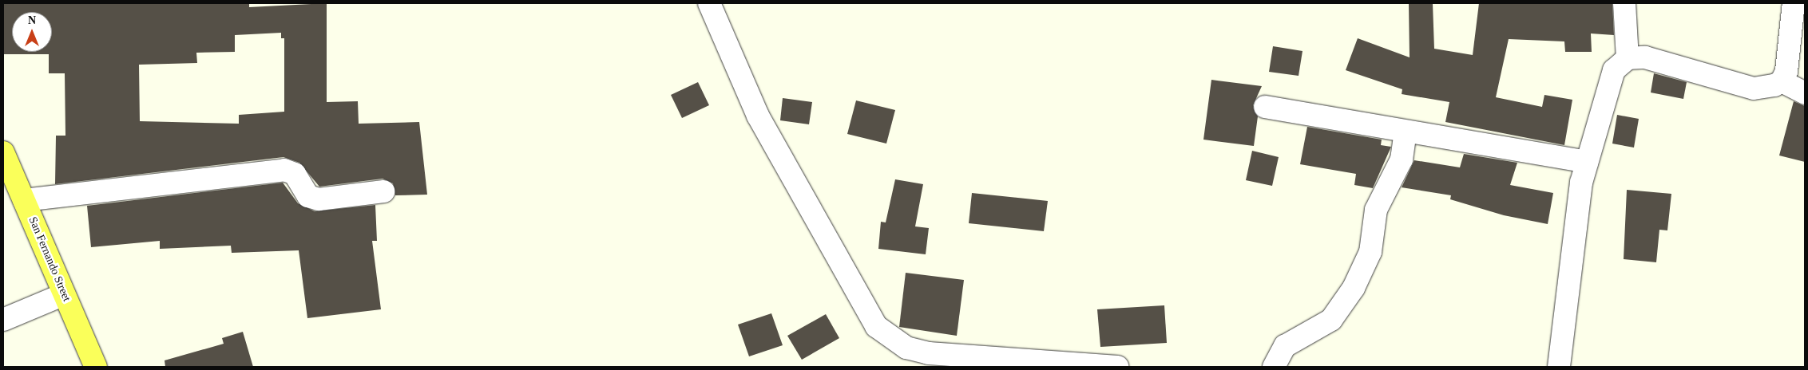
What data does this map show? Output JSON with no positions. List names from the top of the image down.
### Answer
{
  "streets": {
    "main road": ["San Fernando Street"]
  },
  "north": "top"
}
